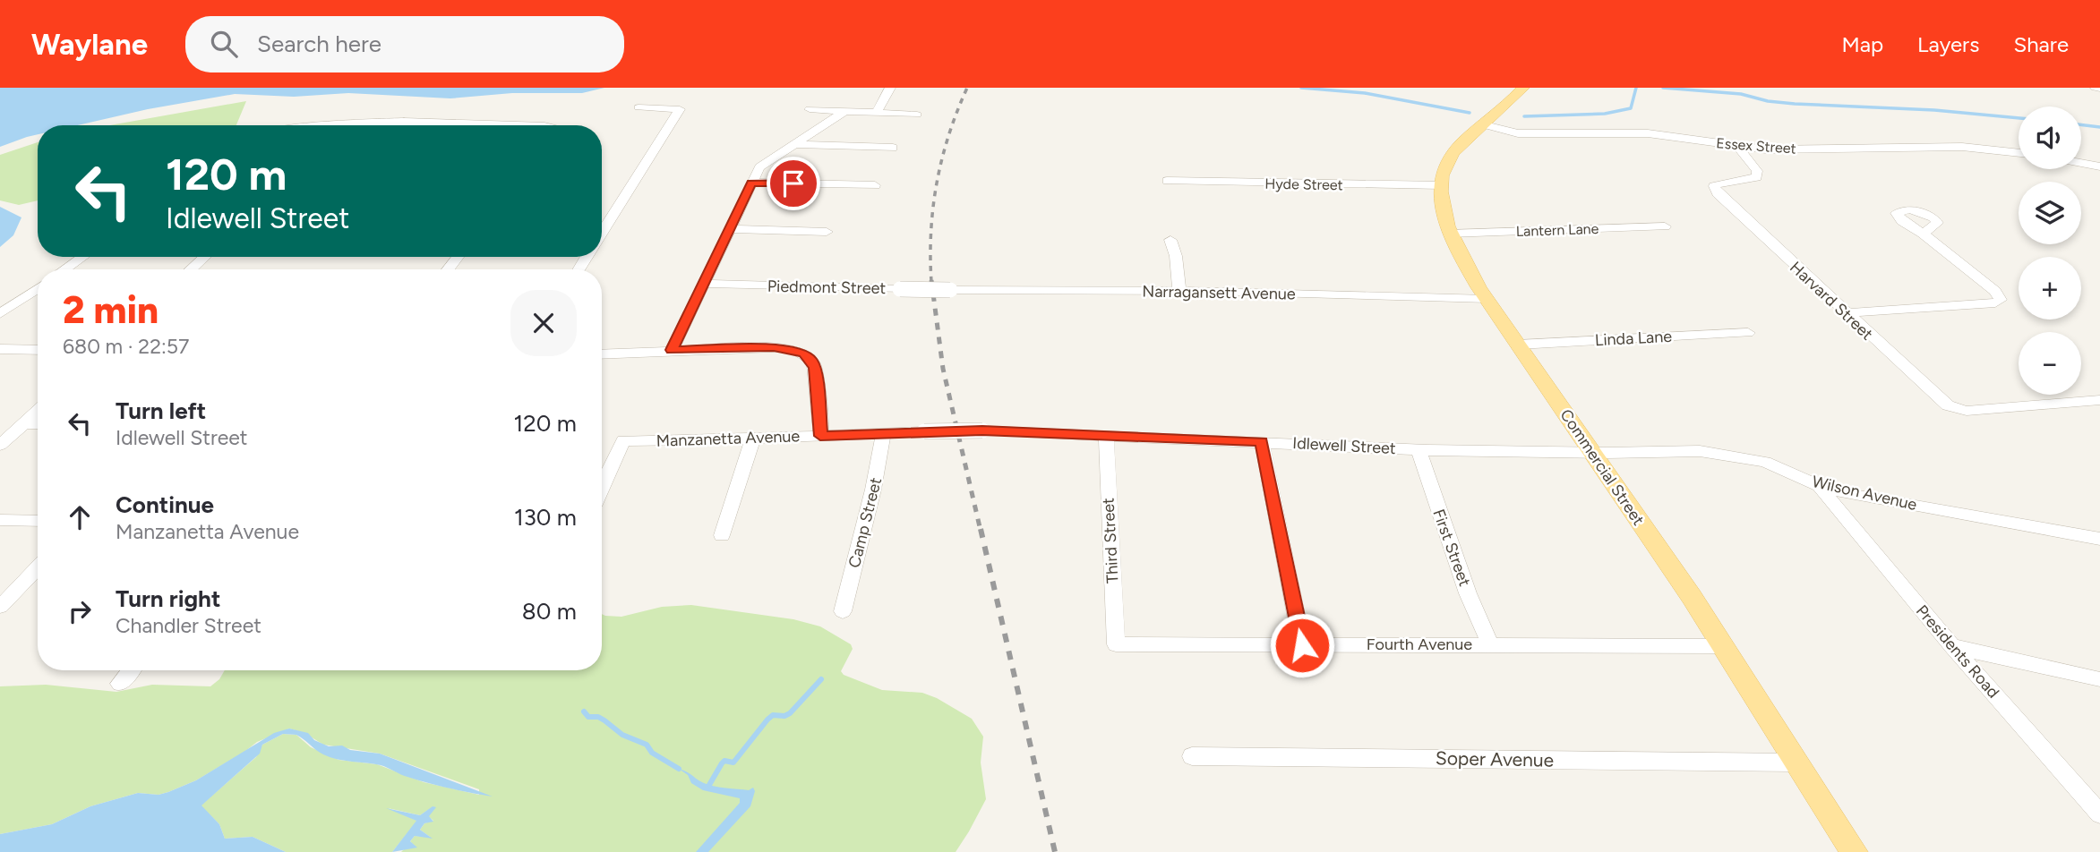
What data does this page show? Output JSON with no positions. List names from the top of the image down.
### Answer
{
  "streets": {
    "main road": ["Commercial Street"],
    "street": [
      "Essex Street",
      "Hyde Street",
      "Lantern Lane",
      "Piedmont Street",
      "Narragansett Avenue",
      "Harvard Street",
      "Linda Lane",
      "Manzanetta Avenue",
      "Idlewell Street",
      "Wilson Avenue",
      "Camp Street",
      "Third Street",
      "First Street",
      "Fourth Avenue",
      "Presidents Road",
      "Soper Avenue"
    ]
  },
  "crossings": [
    ["Essex Street", "Harvard Street"],
    ["Essex Street", "Commercial Street"],
    ["Hyde Street", "Commercial Street"],
    ["Lantern Lane", "Commercial Street"],
    ["Piedmont Street", "Narragansett Avenue"],
    ["Narragansett Avenue", "Commercial Street"],
    ["Linda Lane", "Commercial Street"],
    ["Manzanetta Avenue", "Idlewell Street"],
    ["Manzanetta Avenue", "Camp Street"],
    ["Idlewell Street", "Commercial Street"],
    ["Idlewell Street", "Wilson Avenue"],
    ["Idlewell Street", "Third Street"],
    ["Idlewell Street", "First Street"],
    ["Commercial Street", "Wilson Avenue"],
    ["Commercial Street", "Fourth Avenue"],
    ["Commercial Street", "Soper Avenue"],
    ["Wilson Avenue", "Presidents Road"],
    ["Third Street", "Fourth Avenue"],
    ["First Street", "Fourth Avenue"]
  ],
  "page": {
    "header": "Waylane",
    "search": "Search here",
    "nav": ["Map", "Layers", "Share"],
    "map_buttons": ["+", "−"],
    "turn": ["120 m", "Idlewell Street"],
    "heading": ["2 min", "680 m · 22:57"],
    "list": [
      {
        "name": "Turn left",
        "note": "Idlewell Street",
        "value": "120 m"
      },
      {
        "name": "Continue",
        "note": "Manzanetta Avenue",
        "value": "130 m"
      },
      {
        "name": "Turn right",
        "note": "Chandler Street",
        "value": "80 m"
      }
    ]
  }
}
